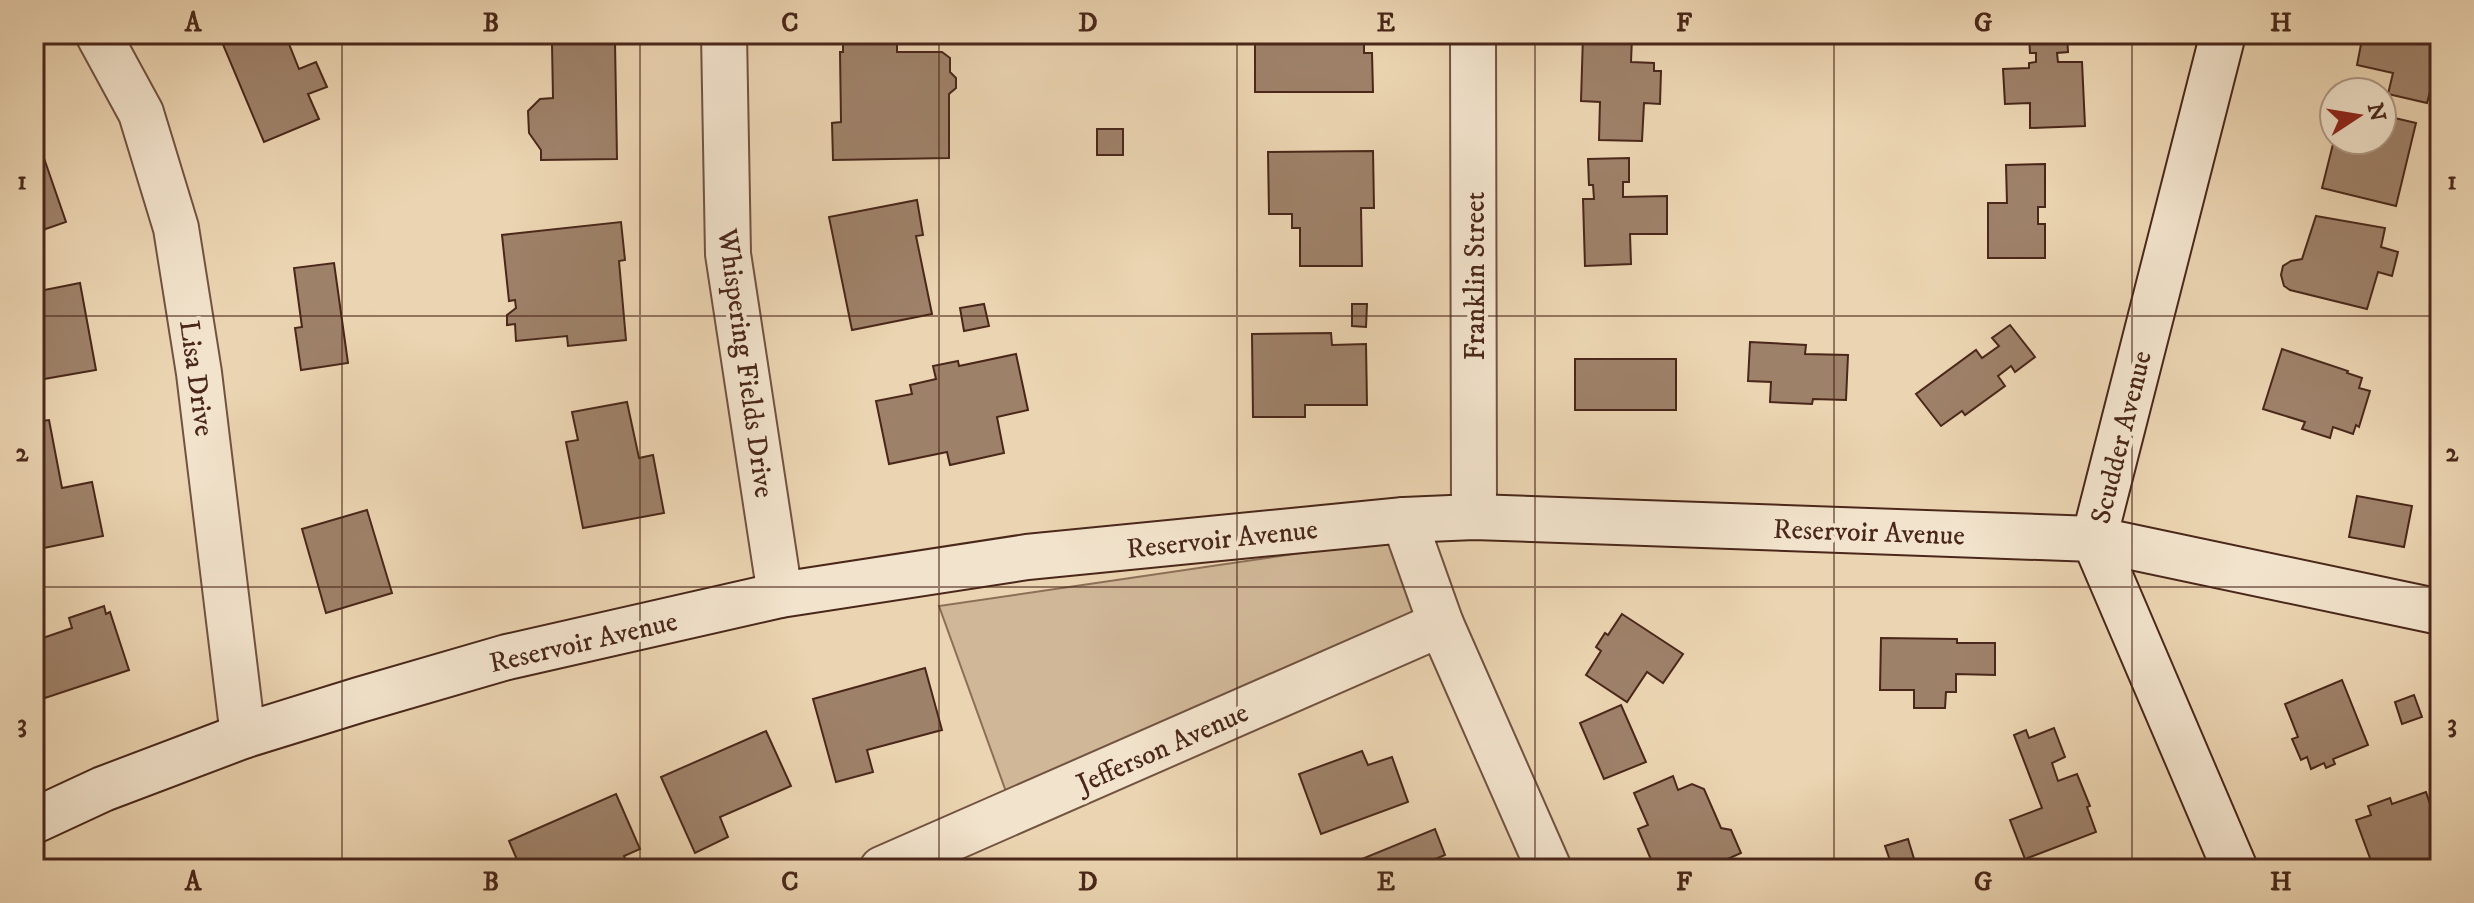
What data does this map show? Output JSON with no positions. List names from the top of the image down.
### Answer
{
  "streets": {
    "street": [
      "Franklin Street",
      "Whispering Fields Drive",
      "Lisa Drive",
      "Scudder Avenue",
      "Reservoir Avenue",
      "Jefferson Avenue"
    ]
  },
  "crossings": [
    ["Franklin Street", "Reservoir Avenue"],
    ["Whispering Fields Drive", "Reservoir Avenue"],
    ["Lisa Drive", "Reservoir Avenue"],
    ["Scudder Avenue", "Reservoir Avenue"]
  ],
  "north": "right",
  "grid": {
    "columns": [
      "A",
      "B",
      "C",
      "D",
      "E",
      "F",
      "G",
      "H"
    ],
    "rows": ["1", "2", "3"]
  }
}
